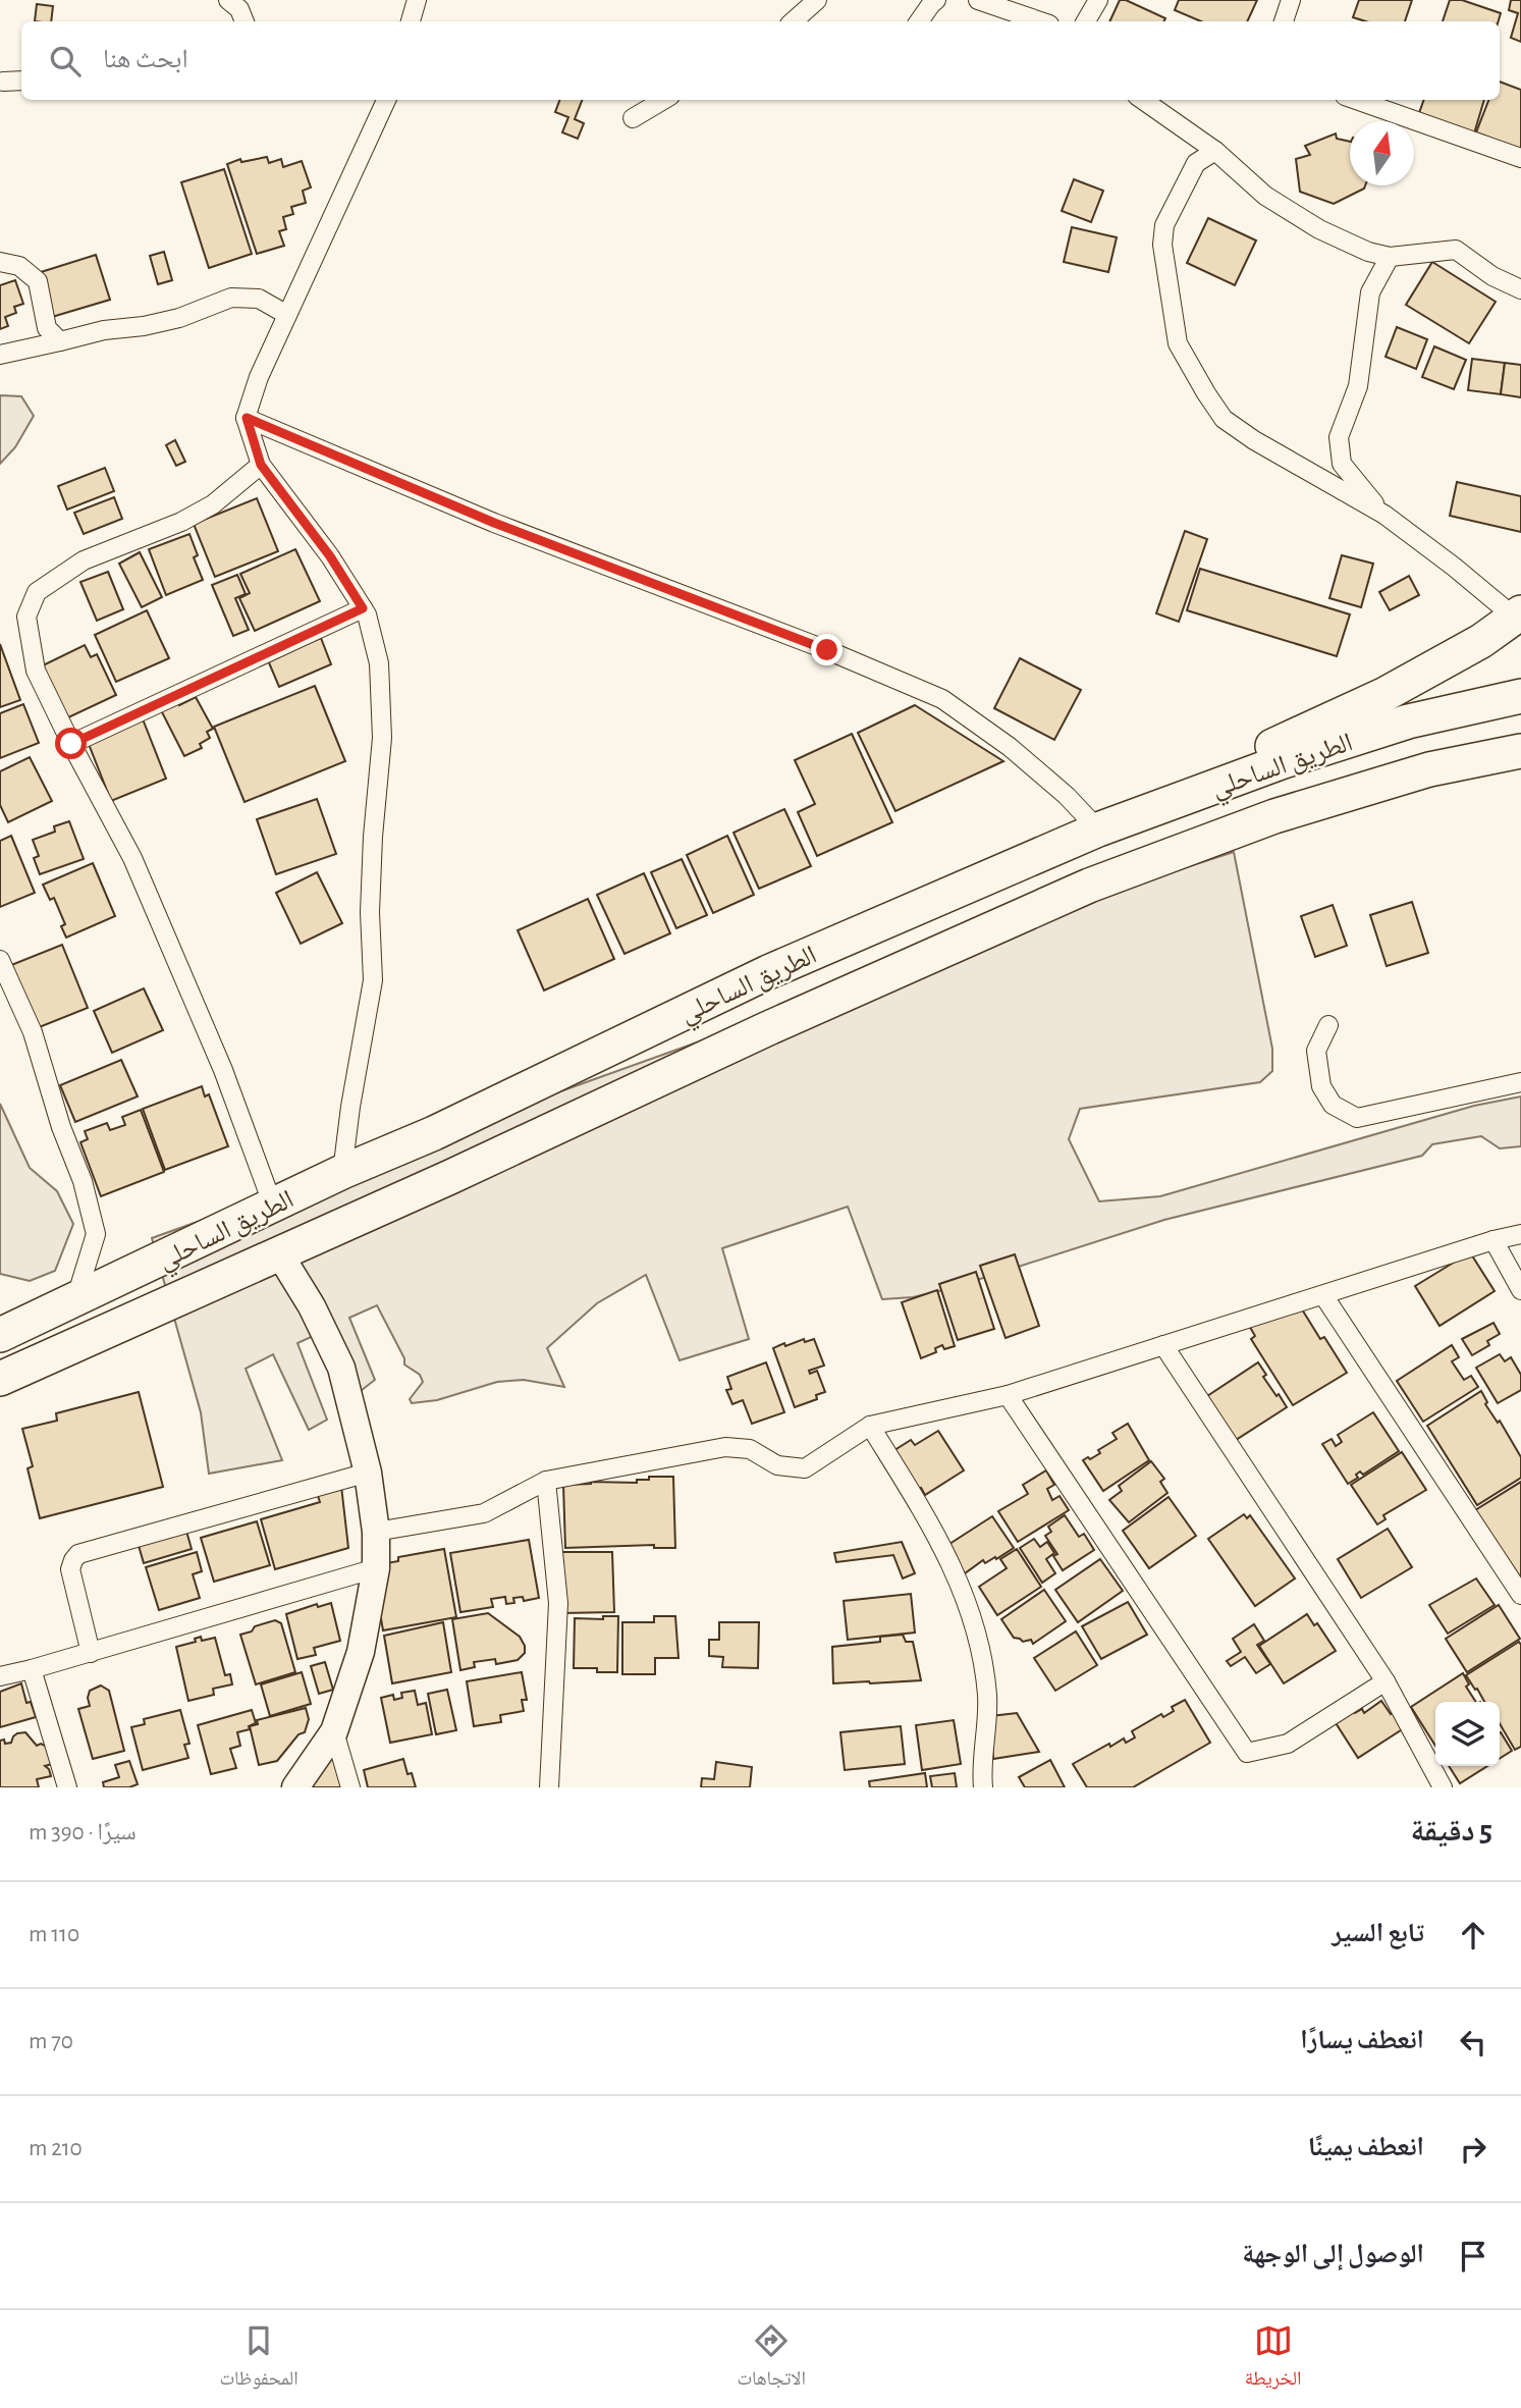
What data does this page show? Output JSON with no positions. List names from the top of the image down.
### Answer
{
  "streets": {
    "highway": ["الطريق الساحلي"]
  },
  "north": "top",
  "page": {
    "search": "ابحث هنا",
    "heading": ["5 دقيقة", "سيرًا · 390 m"],
    "list": [
      ["تابع السير", "110 m"],
      ["انعطف يسارًا", "70 m"],
      ["انعطف يمينًا", "210 m"],
      "الوصول إلى الوجهة"
    ],
    "nav": ["الخريطة", "الاتجاهات", "المحفوظات"]
  }
}
